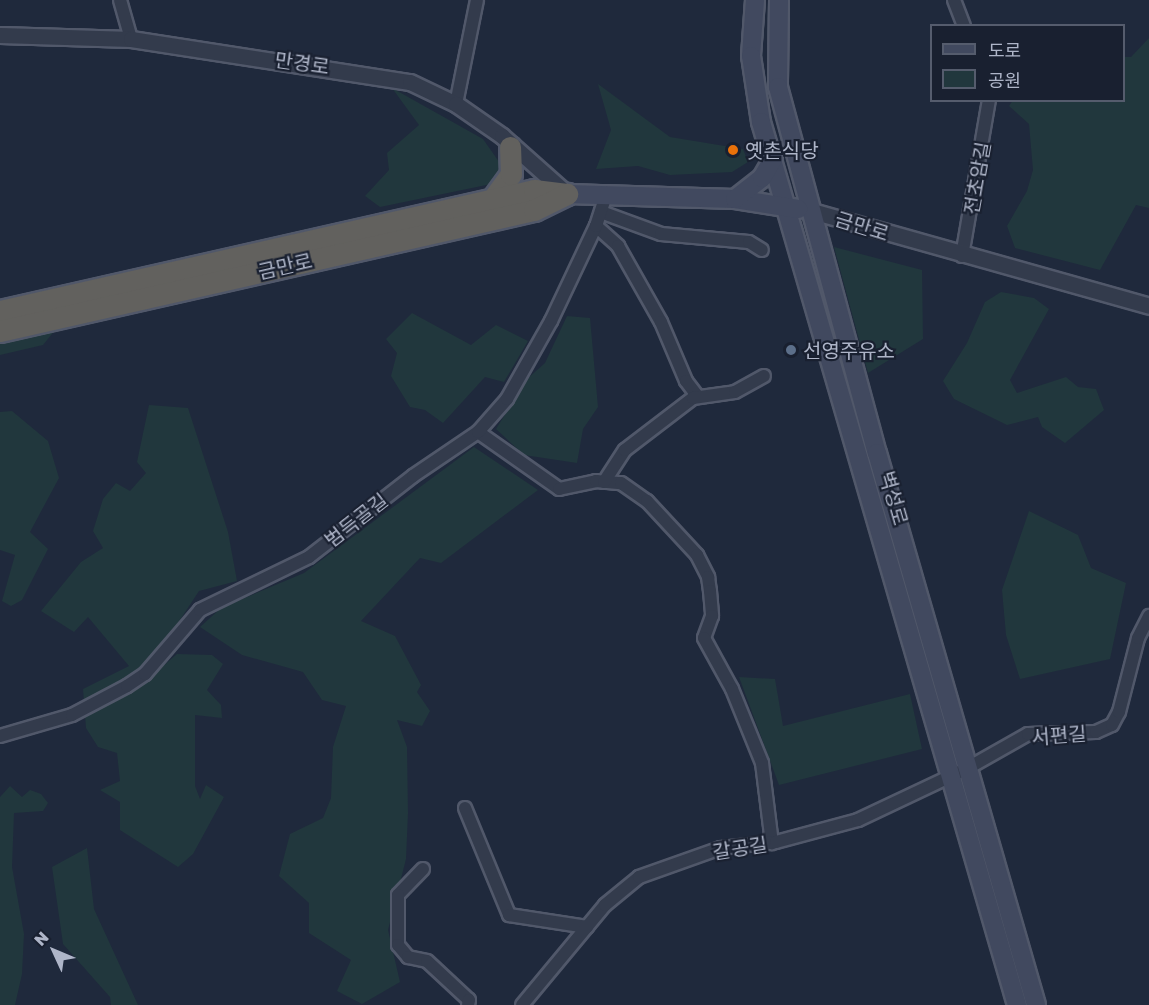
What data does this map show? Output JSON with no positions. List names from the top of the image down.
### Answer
{
  "streets": {
    "highway": ["금만로"],
    "main road": ["벽성로"],
    "street": [
      "만경로",
      "전초암길",
      "범득골길",
      "서편길",
      "갈공길"
    ]
  },
  "crossings": [
    ["만경로", "금만로"],
    ["전초암길", "금만로"],
    ["금만로", "벽성로"],
    ["금만로", "범득골길"],
    ["벽성로", "서편길"],
    ["벽성로", "갈공길"],
    ["서편길", "갈공길"]
  ],
  "places": ["옛촌식당", "선영주유소"],
  "legend": ["도로", "공원"],
  "north": "top left"
}
